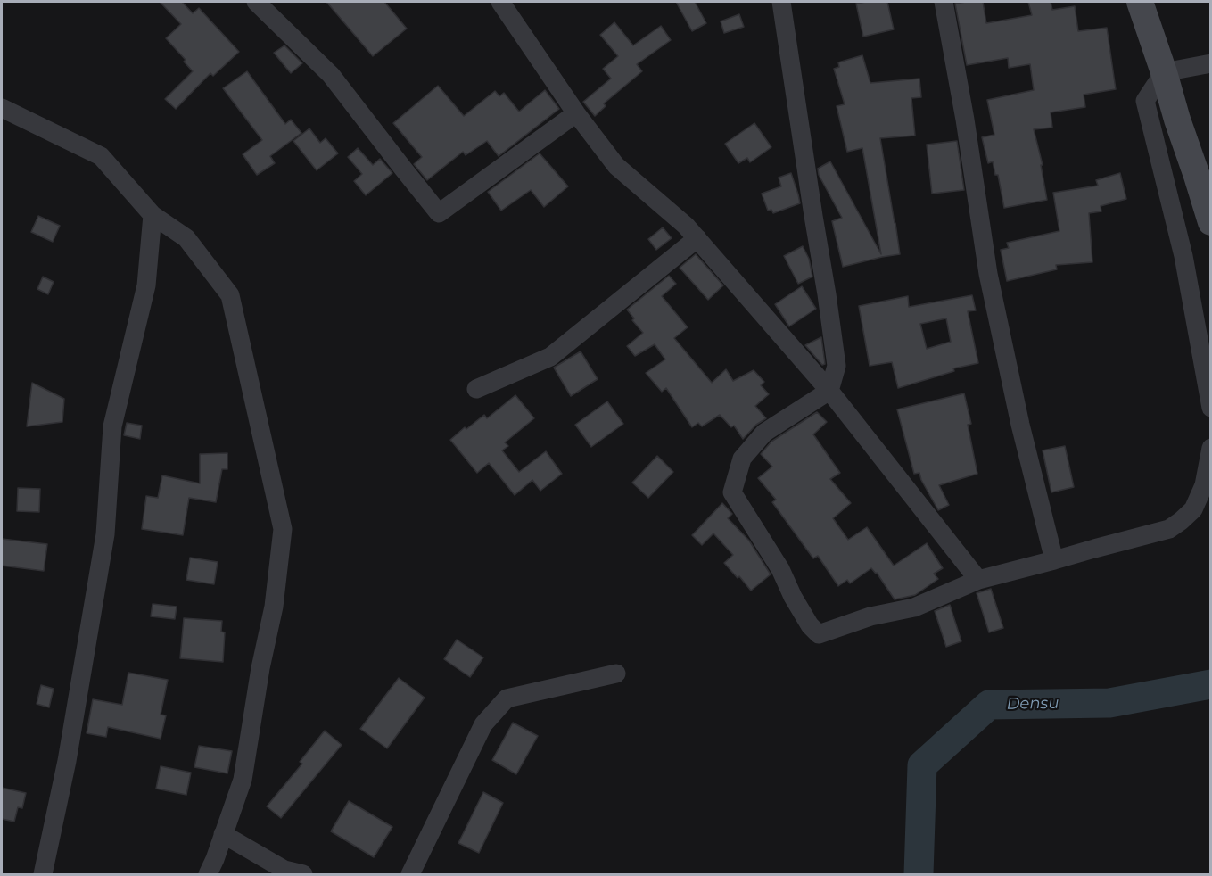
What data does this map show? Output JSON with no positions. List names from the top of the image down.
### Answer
{
  "water": ["Densu"]
}
